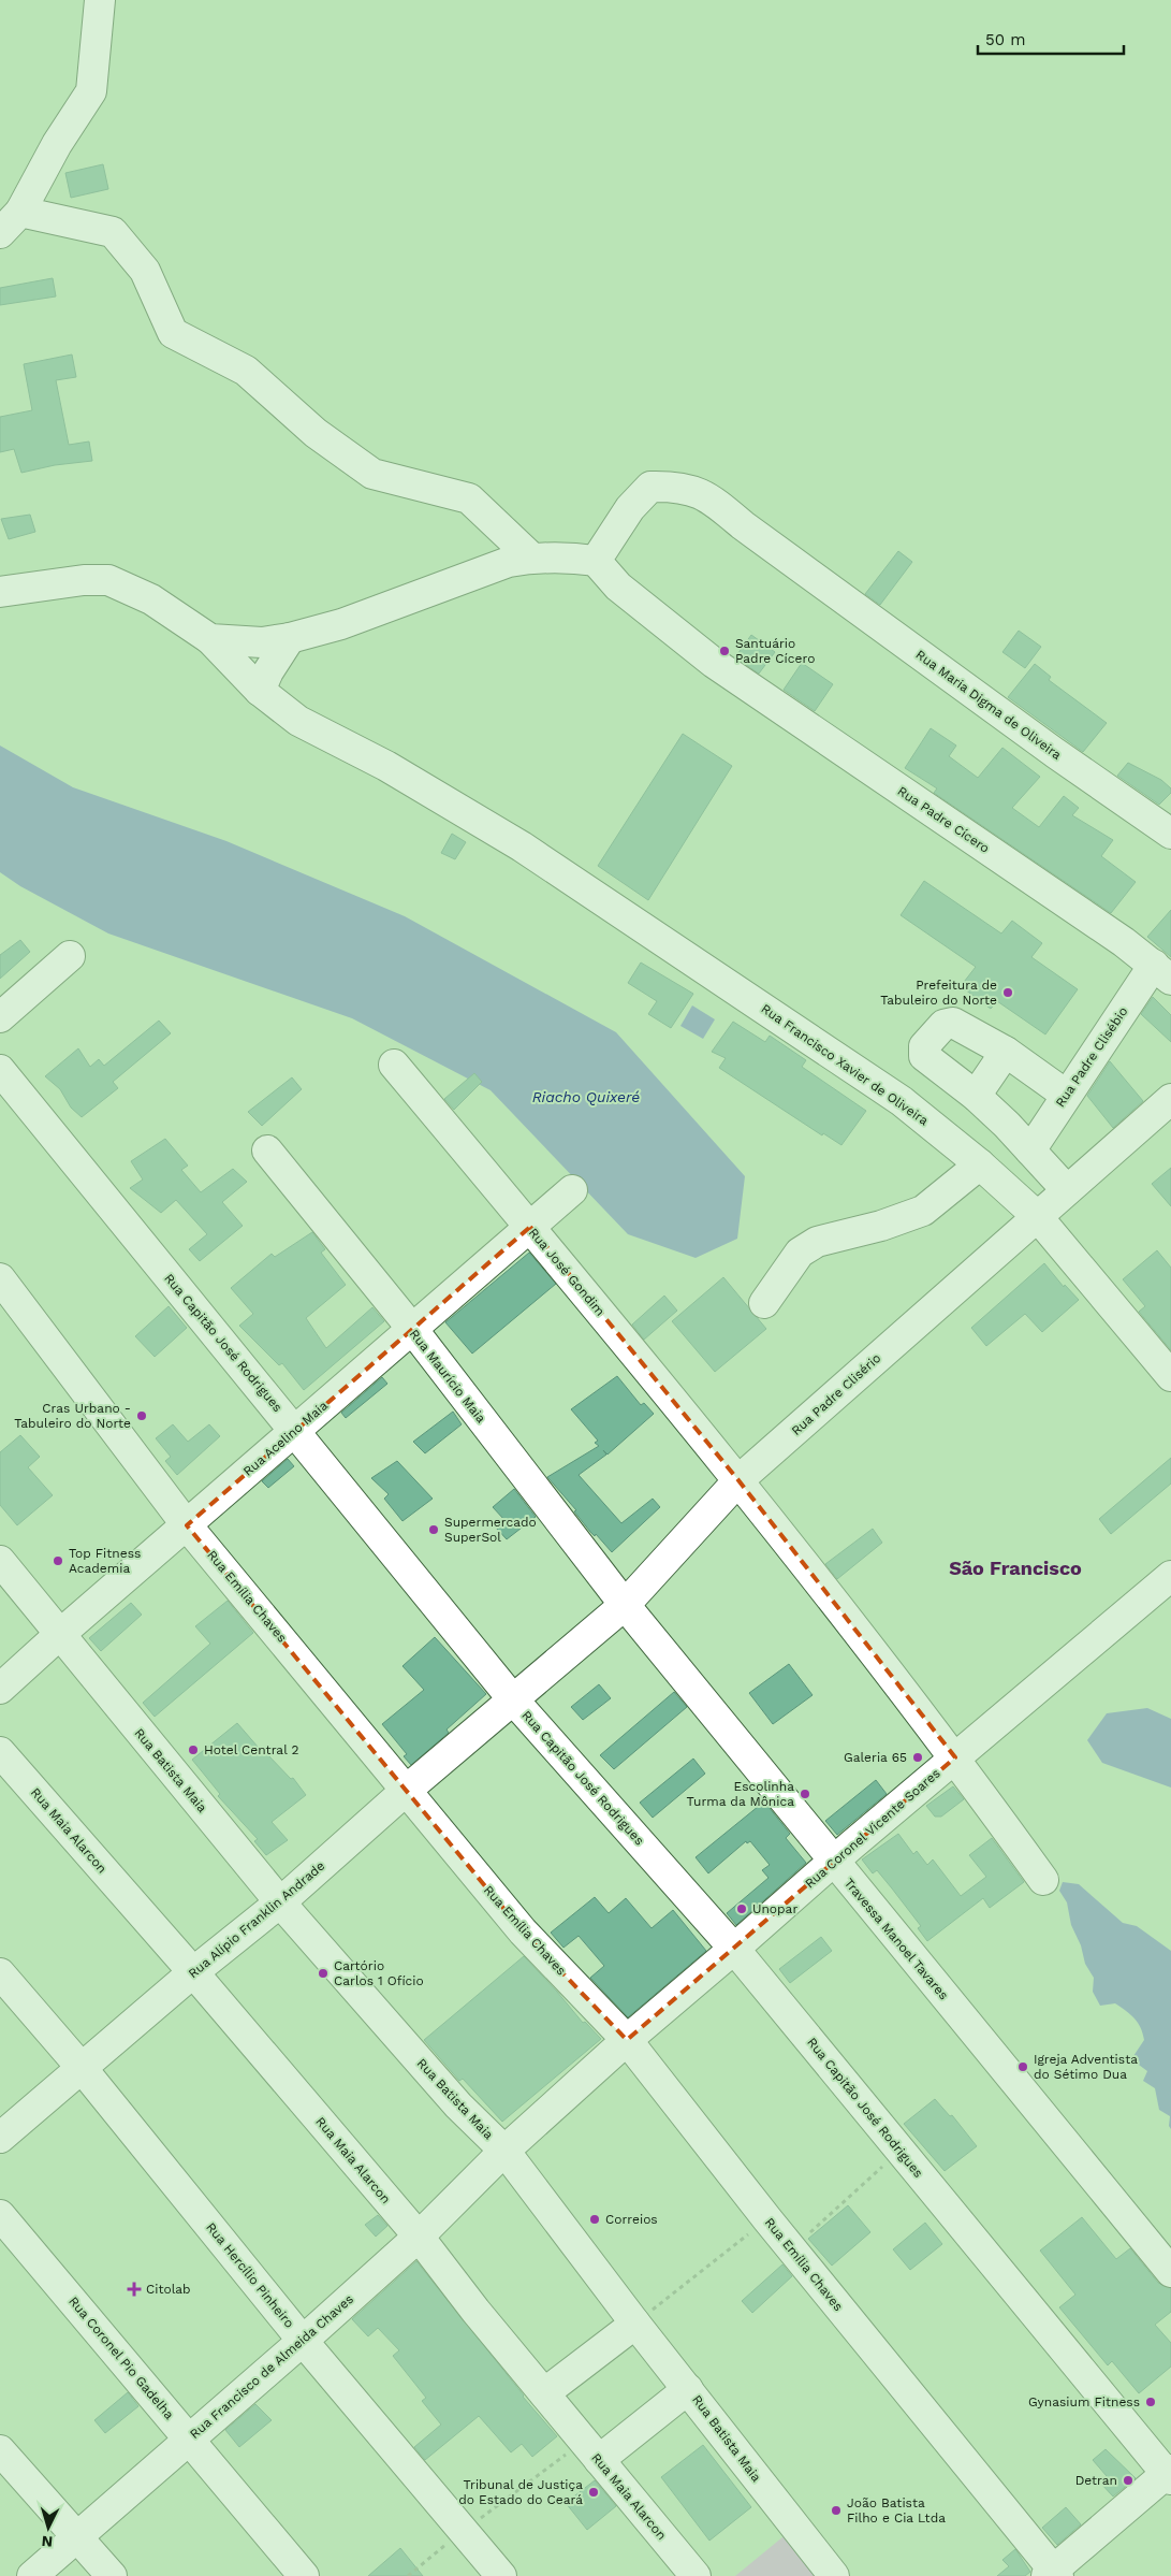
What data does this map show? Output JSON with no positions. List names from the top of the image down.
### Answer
{
  "streets": {
    "street": [
      "Rua Maria Digma de Oliveira",
      "Rua Padre Cícero",
      "Rua Padre Clisébio",
      "Rua Francisco Xavier de Oliveira",
      "Rua José Gondim",
      "Rua Capitão José Rodrigues",
      "Rua Maurício Maia",
      "Rua Padre Clisério",
      "Rua Acelino Maia",
      "Rua Emília Chaves",
      "Rua Batista Maia",
      "Rua Coronel Vicente Soares",
      "Rua Maia Alarcon",
      "Rua Alípio Franklin Andrade",
      "Travessa Manoel Tavares",
      "Rua Hercílio Pinheiro",
      "Rua Coronel Pio Gadelha",
      "Rua Francisco de Almeida Chaves"
    ]
  },
  "crossings": [
    ["Rua Maria Digma de Oliveira", "Rua Padre Cícero"],
    ["Rua Padre Cícero", "Rua Padre Clisébio"],
    ["Rua Francisco Xavier de Oliveira", "Rua Padre Clisério"],
    ["Rua José Gondim", "Rua Padre Clisério"],
    ["Rua José Gondim", "Rua Acelino Maia"],
    ["Rua José Gondim", "Rua Coronel Vicente Soares"],
    ["Rua Capitão José Rodrigues", "Rua Padre Clisério"],
    ["Rua Capitão José Rodrigues", "Rua Acelino Maia"],
    ["Rua Capitão José Rodrigues", "Rua Coronel Vicente Soares"],
    ["Rua Capitão José Rodrigues", "Rua Alípio Franklin Andrade"],
    ["Rua Maurício Maia", "Rua Padre Clisério"],
    ["Rua Maurício Maia", "Rua Acelino Maia"],
    ["Rua Maurício Maia", "Travessa Manoel Tavares"],
    ["Rua Padre Clisério", "Rua Alípio Franklin Andrade"],
    ["Rua Padre Clisério", "Travessa Manoel Tavares"],
    ["Rua Acelino Maia", "Rua Emília Chaves"],
    ["Rua Acelino Maia", "Rua Batista Maia"],
    ["Rua Emília Chaves", "Rua Coronel Vicente Soares"],
    ["Rua Emília Chaves", "Rua Alípio Franklin Andrade"],
    ["Rua Batista Maia", "Rua Coronel Vicente Soares"],
    ["Rua Batista Maia", "Rua Alípio Franklin Andrade"],
    ["Rua Batista Maia", "Rua Francisco de Almeida Chaves"],
    ["Rua Coronel Vicente Soares", "Travessa Manoel Tavares"],
    ["Rua Coronel Vicente Soares", "Rua Francisco de Almeida Chaves"],
    ["Rua Maia Alarcon", "Rua Alípio Franklin Andrade"],
    ["Rua Maia Alarcon", "Rua Francisco de Almeida Chaves"],
    ["Rua Alípio Franklin Andrade", "Rua Hercílio Pinheiro"],
    ["Rua Hercílio Pinheiro", "Rua Francisco de Almeida Chaves"],
    ["Rua Coronel Pio Gadelha", "Rua Francisco de Almeida Chaves"]
  ],
  "districts": ["São Francisco"],
  "water": ["Riacho Quixeré"],
  "places": {
    "other": [
      "Santuário Padre Cícero",
      "Prefeitura de Tabuleiro do Norte",
      "Cras Urbano - Tabuleiro do Norte",
      "Supermercado SuperSol",
      "Top Fitness Academia",
      "Hotel Central 2",
      "Galeria 65",
      "Escolinha Turma da Mônica",
      "Unopar",
      "Cartório Carlos 1 Ofício",
      "Igreja Adventista do Sétimo Dua",
      "Correios",
      "Gynasium Fitness",
      "Detran",
      "Tribunal de Justiça do Estado do Ceará",
      "João Batista Filho e Cia Ltda"
    ],
    "health": ["Citolab"]
  },
  "scale_bar": "50 m",
  "north": "bottom"
}
